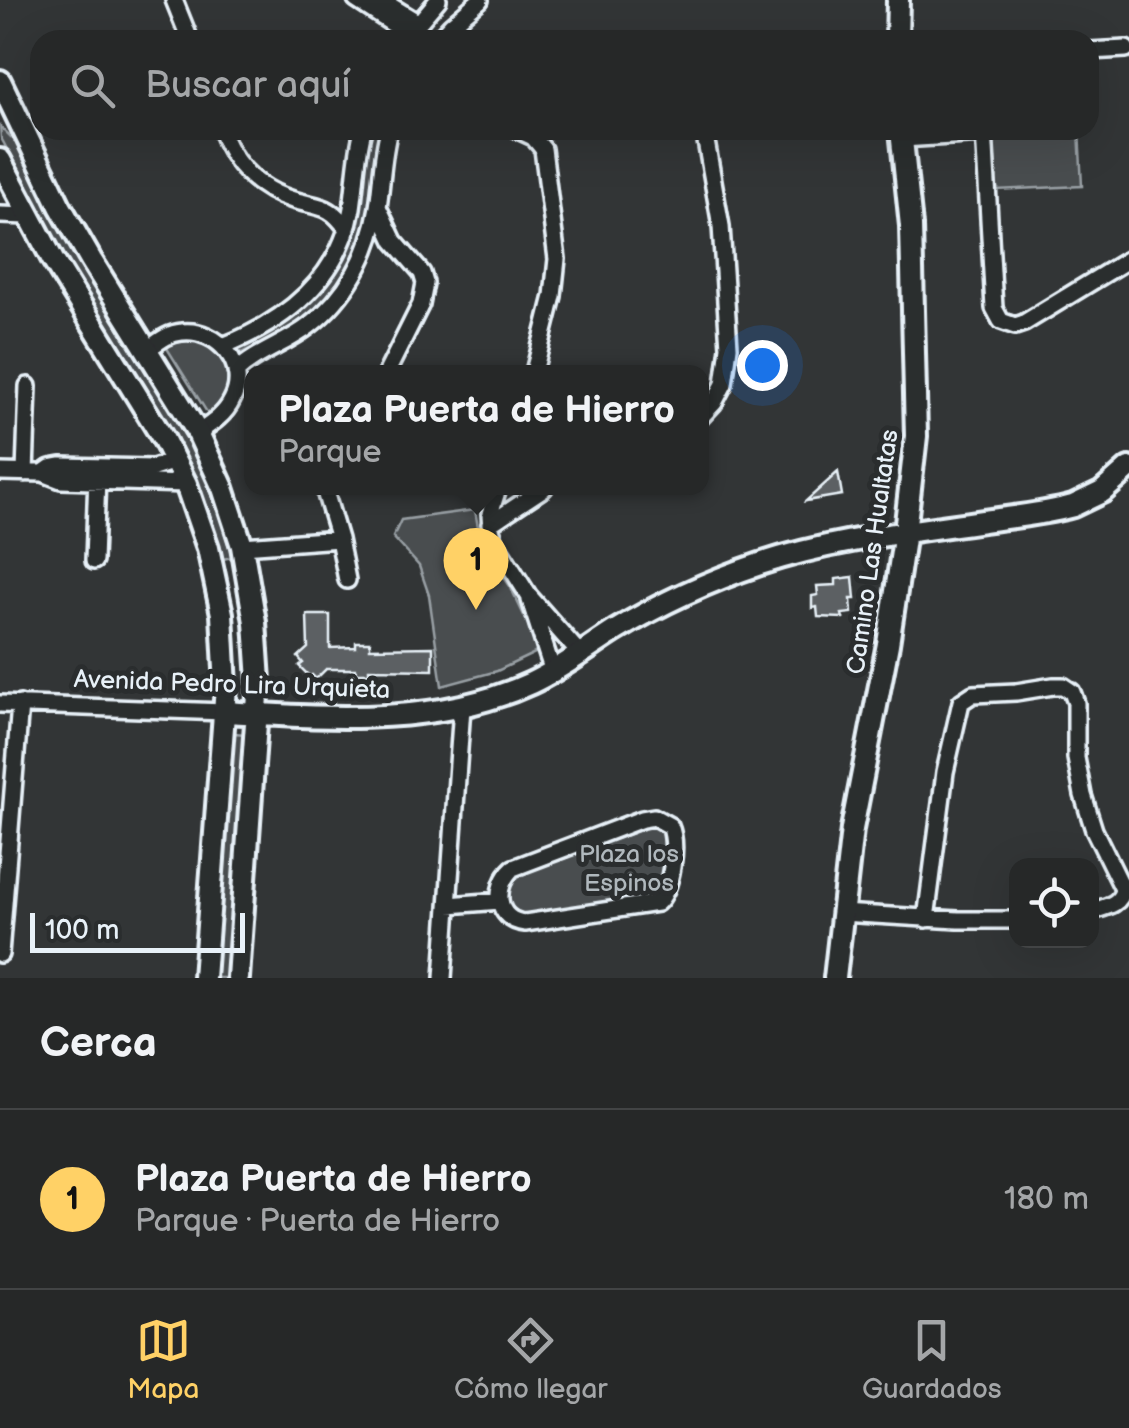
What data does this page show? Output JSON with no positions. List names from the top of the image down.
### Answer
{
  "streets": {
    "main road": ["Camino Las Hualtatas", "Avenida Pedro Lira Urquieta"]
  },
  "crossings": [
    ["Camino Las Hualtatas", "Avenida Pedro Lira Urquieta"]
  ],
  "parks": ["Plaza los Espinos"],
  "scale_bar": "100 m",
  "page": {
    "search": "Buscar aquí",
    "popup": ["Plaza Puerta de Hierro", "Parque"],
    "pins": "1",
    "scale": "100 m",
    "heading": "Cerca",
    "list": [
      {
        "mark": "1",
        "name": "Plaza Puerta de Hierro",
        "note": "Parque · Puerta de Hierro",
        "value": "180 m"
      }
    ],
    "nav": ["Mapa", "Cómo llegar", "Guardados"]
  }
}
